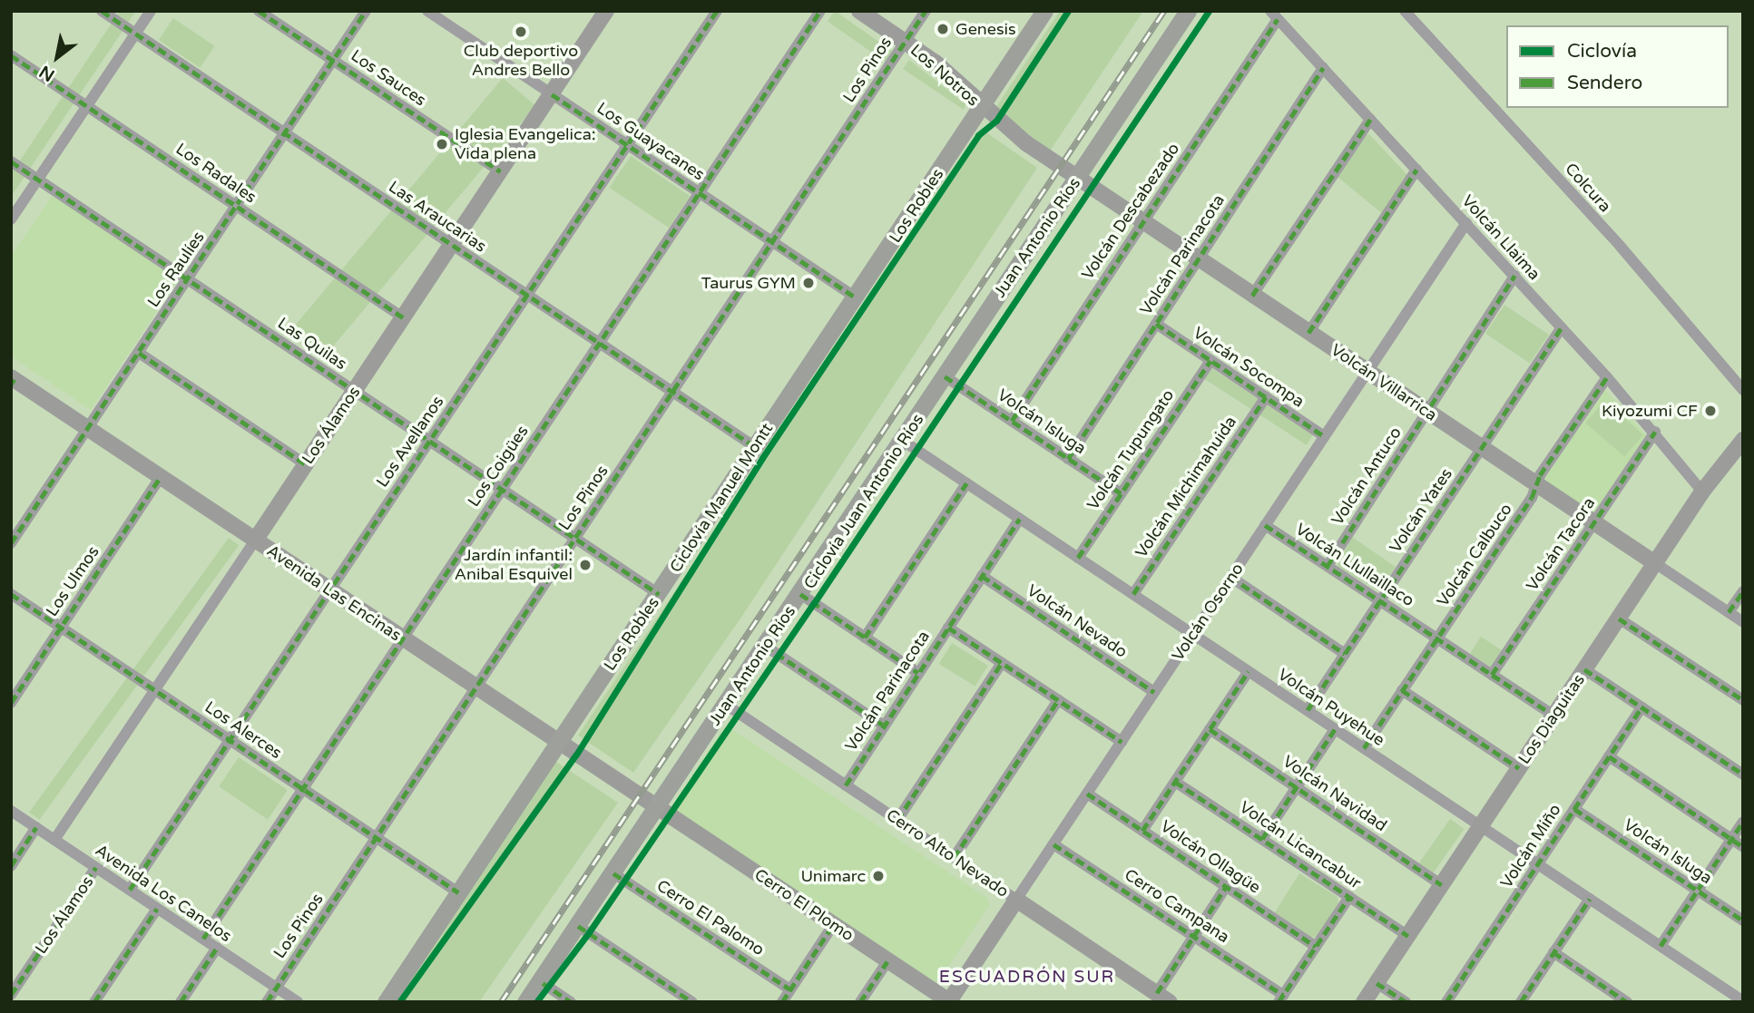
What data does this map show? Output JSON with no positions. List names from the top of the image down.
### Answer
{
  "streets": {
    "main road": ["Los Robles", "Juan Antonio Ríos"],
    "street": [
      "Los Pinos",
      "Los Notros",
      "Los Sauces",
      "Los Guayacanes",
      "Los Radales",
      "Colcura",
      "Volcán Descabezado",
      "Las Araucarias",
      "Volcán Llaima",
      "Volcán Parinacota",
      "Los Raulíes",
      "Las Quilas",
      "Volcán Socompa",
      "Volcán Villarrica",
      "Volcán Isluga",
      "Los Álamos",
      "Los Avellanos",
      "Volcán Tupungato",
      "Los Coigües",
      "Volcán Antuco",
      "Volcán Michimahuida",
      "Volcán Yates",
      "Volcán Tacora",
      "Volcán Calbuco",
      "Volcán Llullaillaco",
      "Los Ulmos",
      "Avenida Las Encinas",
      "Volcán Osorno",
      "Volcán Nevado",
      "Volcán Puyehue",
      "Los Diaguitas",
      "Los Alerces",
      "Volcán Navidad",
      "Volcán Licancabur",
      "Volcán Miño",
      "Cerro Alto Nevado",
      "Volcán Ollagüe",
      "Avenida Los Canelos",
      "Cerro El Plomo",
      "Cerro Campana",
      "Cerro El Palomo"
    ],
    "cycle path": ["Ciclovía Manuel Montt", "Ciclovía Juan Antonio Ríos"]
  },
  "crossings": [
    ["Los Pinos", "Los Notros"],
    ["Los Pinos", "Los Guayacanes"],
    ["Los Pinos", "Las Araucarias"],
    ["Los Pinos", "Las Quilas"],
    ["Los Pinos", "Avenida Las Encinas"],
    ["Los Pinos", "Los Alerces"],
    ["Los Pinos", "Avenida Los Canelos"],
    ["Los Notros", "Los Robles"],
    ["Los Notros", "Volcán Villarrica"],
    ["Los Sauces", "Los Raulíes"],
    ["Los Sauces", "Los Álamos"],
    ["Los Guayacanes", "Los Robles"],
    ["Los Guayacanes", "Los Álamos"],
    ["Los Guayacanes", "Los Avellanos"],
    ["Los Guayacanes", "Los Coigües"],
    ["Los Radales", "Los Raulíes"],
    ["Los Radales", "Los Álamos"],
    ["Los Robles", "Las Araucarias"],
    ["Los Robles", "Las Quilas"],
    ["Los Robles", "Avenida Las Encinas"],
    ["Los Robles", "Los Alerces"],
    ["Volcán Descabezado", "Volcán Llaima"],
    ["Volcán Descabezado", "Volcán Villarrica"],
    ["Volcán Descabezado", "Volcán Isluga"],
    ["Las Araucarias", "Los Raulíes"],
    ["Las Araucarias", "Los Álamos"],
    ["Las Araucarias", "Los Avellanos"],
    ["Las Araucarias", "Los Coigües"],
    ["Juan Antonio Ríos", "Volcán Villarrica"],
    ["Juan Antonio Ríos", "Volcán Isluga"],
    ["Juan Antonio Ríos", "Avenida Las Encinas"],
    ["Juan Antonio Ríos", "Volcán Puyehue"],
    ["Juan Antonio Ríos", "Cerro Alto Nevado"],
    ["Juan Antonio Ríos", "Cerro El Plomo"],
    ["Juan Antonio Ríos", "Cerro El Palomo"],
    ["Volcán Llaima", "Volcán Parinacota"],
    ["Volcán Llaima", "Volcán Antuco"],
    ["Volcán Llaima", "Volcán Yates"],
    ["Volcán Llaima", "Volcán Tacora"],
    ["Volcán Llaima", "Volcán Calbuco"],
    ["Volcán Llaima", "Volcán Osorno"],
    ["Volcán Llaima", "Los Diaguitas"],
    ["Volcán Parinacota", "Volcán Socompa"],
    ["Volcán Parinacota", "Volcán Villarrica"],
    ["Volcán Parinacota", "Volcán Isluga"],
    ["Volcán Parinacota", "Volcán Nevado"],
    ["Volcán Parinacota", "Volcán Puyehue"],
    ["Volcán Parinacota", "Cerro Alto Nevado"],
    ["Los Raulíes", "Las Quilas"],
    ["Los Raulíes", "Avenida Las Encinas"],
    ["Las Quilas", "Los Álamos"],
    ["Las Quilas", "Los Avellanos"],
    ["Las Quilas", "Los Coigües"],
    ["Volcán Socompa", "Volcán Tupungato"],
    ["Volcán Socompa", "Volcán Michimahuida"],
    ["Volcán Socompa", "Volcán Osorno"],
    ["Volcán Villarrica", "Volcán Antuco"],
    ["Volcán Villarrica", "Volcán Yates"],
    ["Volcán Villarrica", "Volcán Tacora"],
    ["Volcán Villarrica", "Volcán Calbuco"],
    ["Volcán Villarrica", "Volcán Osorno"],
    ["Volcán Villarrica", "Los Diaguitas"],
    ["Volcán Isluga", "Volcán Tupungato"],
    ["Volcán Isluga", "Volcán Miño"],
    ["Los Álamos", "Avenida Las Encinas"],
    ["Los Álamos", "Los Alerces"],
    ["Los Álamos", "Avenida Los Canelos"],
    ["Los Avellanos", "Avenida Las Encinas"],
    ["Los Avellanos", "Los Alerces"],
    ["Los Avellanos", "Avenida Los Canelos"],
    ["Volcán Tupungato", "Volcán Puyehue"],
    ["Los Coigües", "Avenida Las Encinas"],
    ["Los Coigües", "Los Alerces"],
    ["Los Coigües", "Avenida Los Canelos"],
    ["Volcán Antuco", "Volcán Llullaillaco"],
    ["Volcán Michimahuida", "Volcán Puyehue"],
    ["Volcán Yates", "Volcán Llullaillaco"],
    ["Volcán Yates", "Volcán Puyehue"],
    ["Volcán Tacora", "Volcán Llullaillaco"],
    ["Volcán Calbuco", "Volcán Llullaillaco"],
    ["Volcán Calbuco", "Volcán Puyehue"],
    ["Volcán Llullaillaco", "Volcán Osorno"],
    ["Volcán Llullaillaco", "Los Diaguitas"],
    ["Los Ulmos", "Avenida Las Encinas"],
    ["Los Ulmos", "Los Alerces"],
    ["Avenida Las Encinas", "Cerro El Plomo"],
    ["Volcán Osorno", "Volcán Nevado"],
    ["Volcán Osorno", "Volcán Puyehue"],
    ["Volcán Osorno", "Cerro Alto Nevado"],
    ["Volcán Osorno", "Volcán Ollagüe"],
    ["Volcán Osorno", "Cerro El Plomo"],
    ["Volcán Osorno", "Cerro Campana"],
    ["Volcán Puyehue", "Los Diaguitas"],
    ["Volcán Puyehue", "Volcán Miño"],
    ["Los Diaguitas", "Volcán Navidad"],
    ["Los Diaguitas", "Volcán Licancabur"]
  ],
  "districts": ["ESCUADRÓN SUR"],
  "places": [
    "Genesis",
    "Club deportivo Andres Bello",
    "Iglesia Evangelica: Vida plena",
    "Taurus GYM",
    "Kiyozumi CF",
    "Jardín infantil: Anibal Esquivel",
    "Unimarc"
  ],
  "legend": ["Ciclovía", "Sendero"],
  "north": "bottom left"
}
